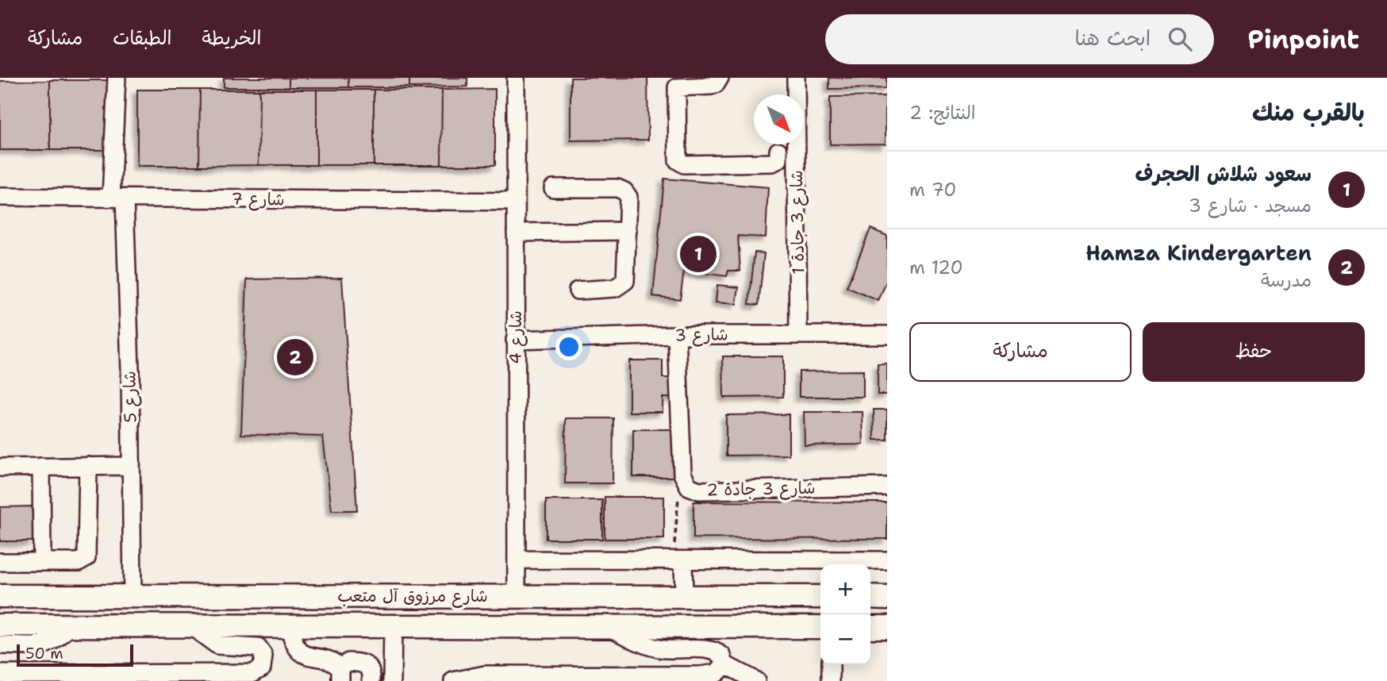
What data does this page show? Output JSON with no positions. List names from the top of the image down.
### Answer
{
  "streets": {
    "main road": ["شارع مرزوق آل متعب"],
    "street": [
      "شارع 7",
      "شارع 3 جادة 1",
      "شارع 3",
      "شارع 4",
      "شارع 5",
      "شارع 3 جادة 2"
    ]
  },
  "crossings": [
    ["شارع 7", "شارع 4"],
    ["شارع 7", "شارع 5"],
    ["شارع 3 جادة 1", "شارع 3"],
    ["شارع 3", "شارع 4"],
    ["شارع 3", "شارع 3 جادة 2"],
    ["شارع 4", "شارع مرزوق آل متعب"],
    ["شارع 5", "شارع مرزوق آل متعب"]
  ],
  "scale_bar": "50 m",
  "north": "bottom right",
  "page": {
    "header": "Pinpoint",
    "search": "ابحث هنا",
    "nav": ["الخريطة", "الطبقات", "مشاركة"],
    "heading": ["بالقرب منك", "النتائج: 2"],
    "list": [
      {
        "mark": "1",
        "name": "سعود شلاش الحجرف",
        "note": "مسجد · شارع 3",
        "value": "70 m"
      },
      {
        "mark": "2",
        "name": "Hamza Kindergarten",
        "note": "مدرسة",
        "value": "120 m"
      }
    ],
    "pins": ["1", "2"],
    "buttons": ["حفظ", "مشاركة"],
    "map_buttons": ["+", "−"],
    "scale": "50 m"
  }
}
